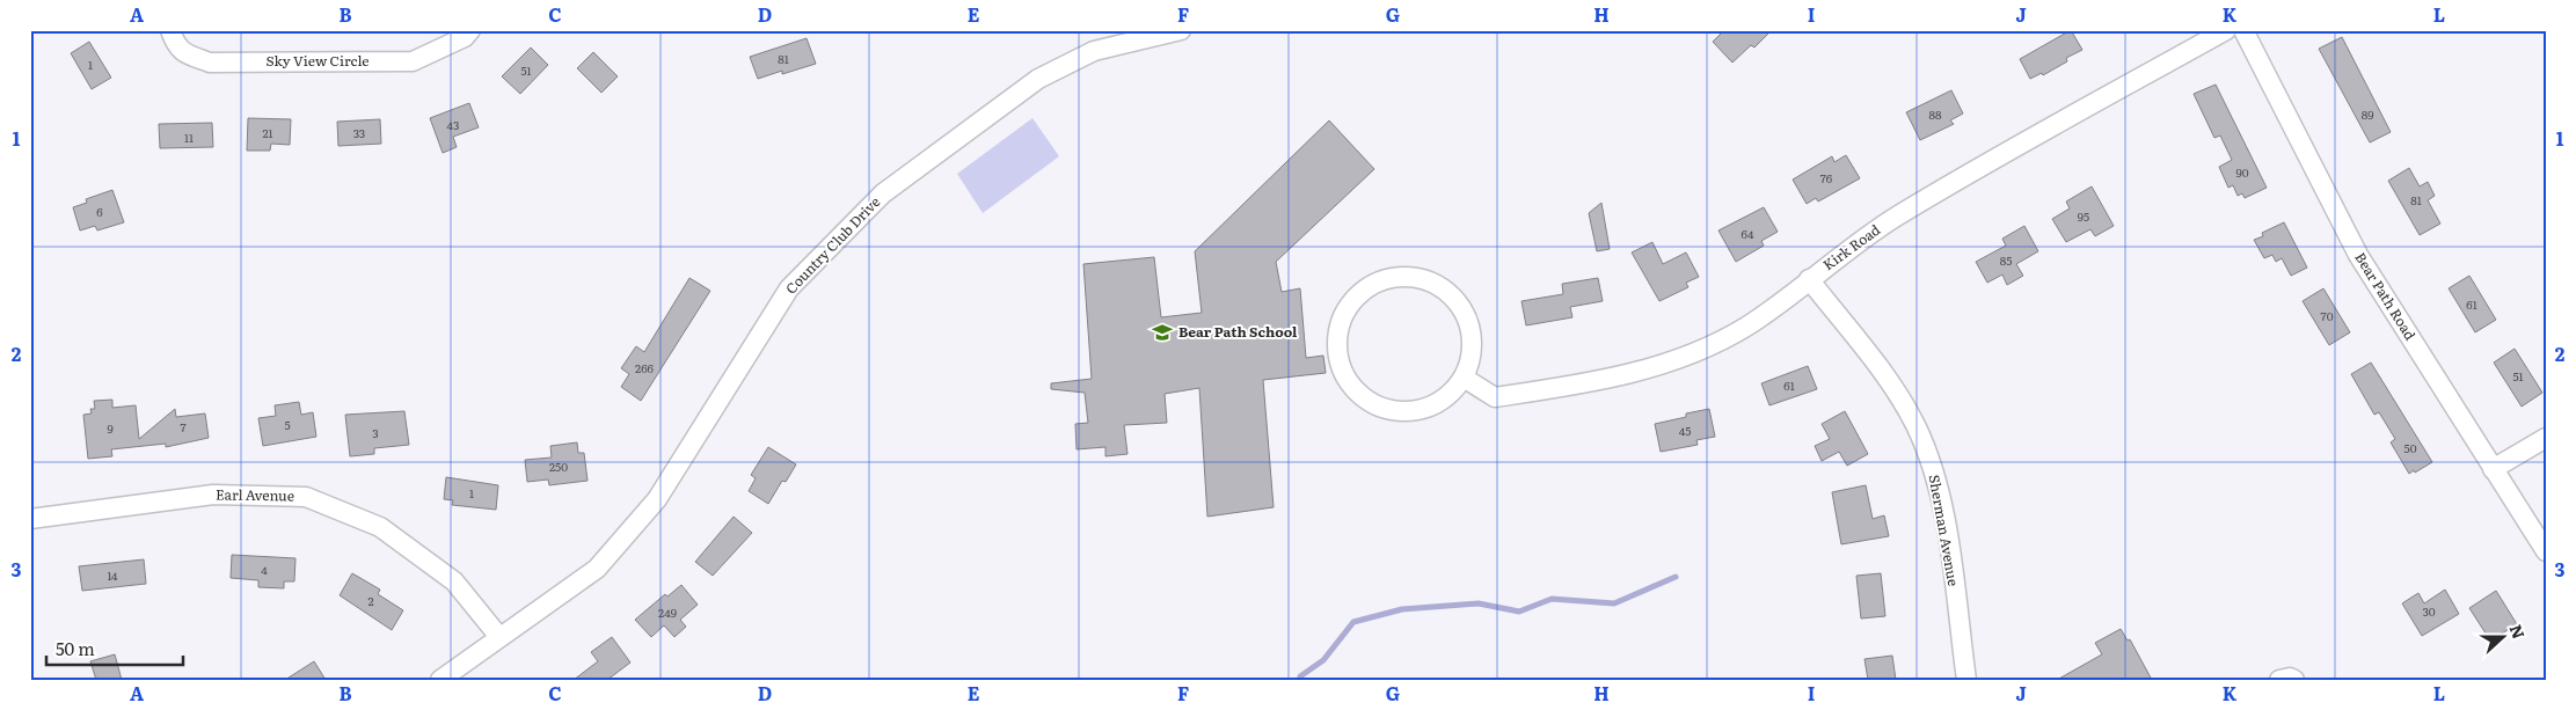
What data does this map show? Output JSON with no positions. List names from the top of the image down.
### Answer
{
  "streets": {
    "street": [
      "Sky View Circle",
      "Country Club Drive",
      "Kirk Road",
      "Bear Path Road",
      "Earl Avenue",
      "Sherman Avenue"
    ]
  },
  "crossings": [
    ["Country Club Drive", "Earl Avenue"],
    ["Kirk Road", "Sherman Avenue"]
  ],
  "places": {
    "school or university": ["Bear Path School"]
  },
  "house_numbers": [
    "81",
    "1",
    "51",
    "88",
    "89",
    "43",
    "21",
    "33",
    "11",
    "90",
    "76",
    "81",
    "6",
    "95",
    "64",
    "85",
    "61",
    "70",
    "266",
    "51",
    "61",
    "5",
    "7",
    "9",
    "45",
    "3",
    "50",
    "250",
    "1",
    "4",
    "14",
    "2",
    "30",
    "249"
  ],
  "scale_bar": "50 m",
  "north": "right",
  "grid": {
    "columns": [
      "A",
      "B",
      "C",
      "D",
      "E",
      "F",
      "G",
      "H",
      "I",
      "J",
      "K",
      "L"
    ],
    "rows": ["1", "2", "3"]
  }
}
